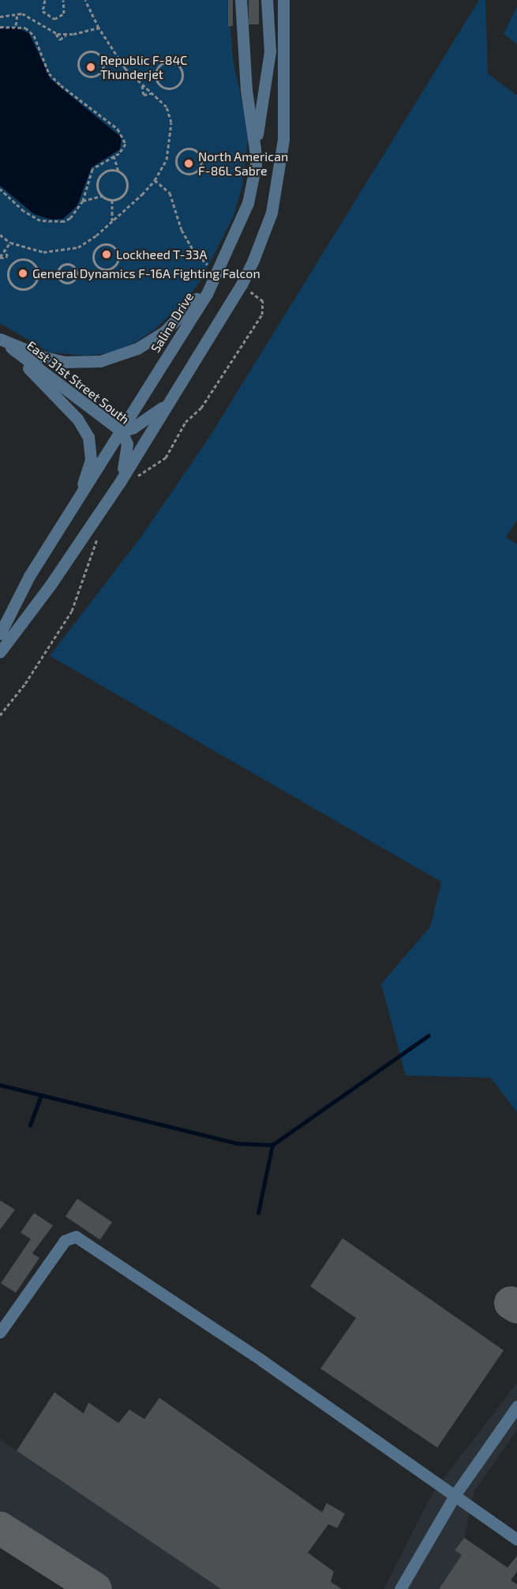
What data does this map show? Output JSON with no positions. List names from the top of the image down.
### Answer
{
  "streets": {
    "street": ["Salina Drive", "East 31st Street South"]
  },
  "crossings": [
    ["Salina Drive", "East 31st Street South"]
  ],
  "places": [
    "Republic F-84C Thunderjet",
    "North American F-86L Sabre",
    "Lockheed T-33A",
    "General Dynamics F-16A Fighting Falcon"
  ]
}
